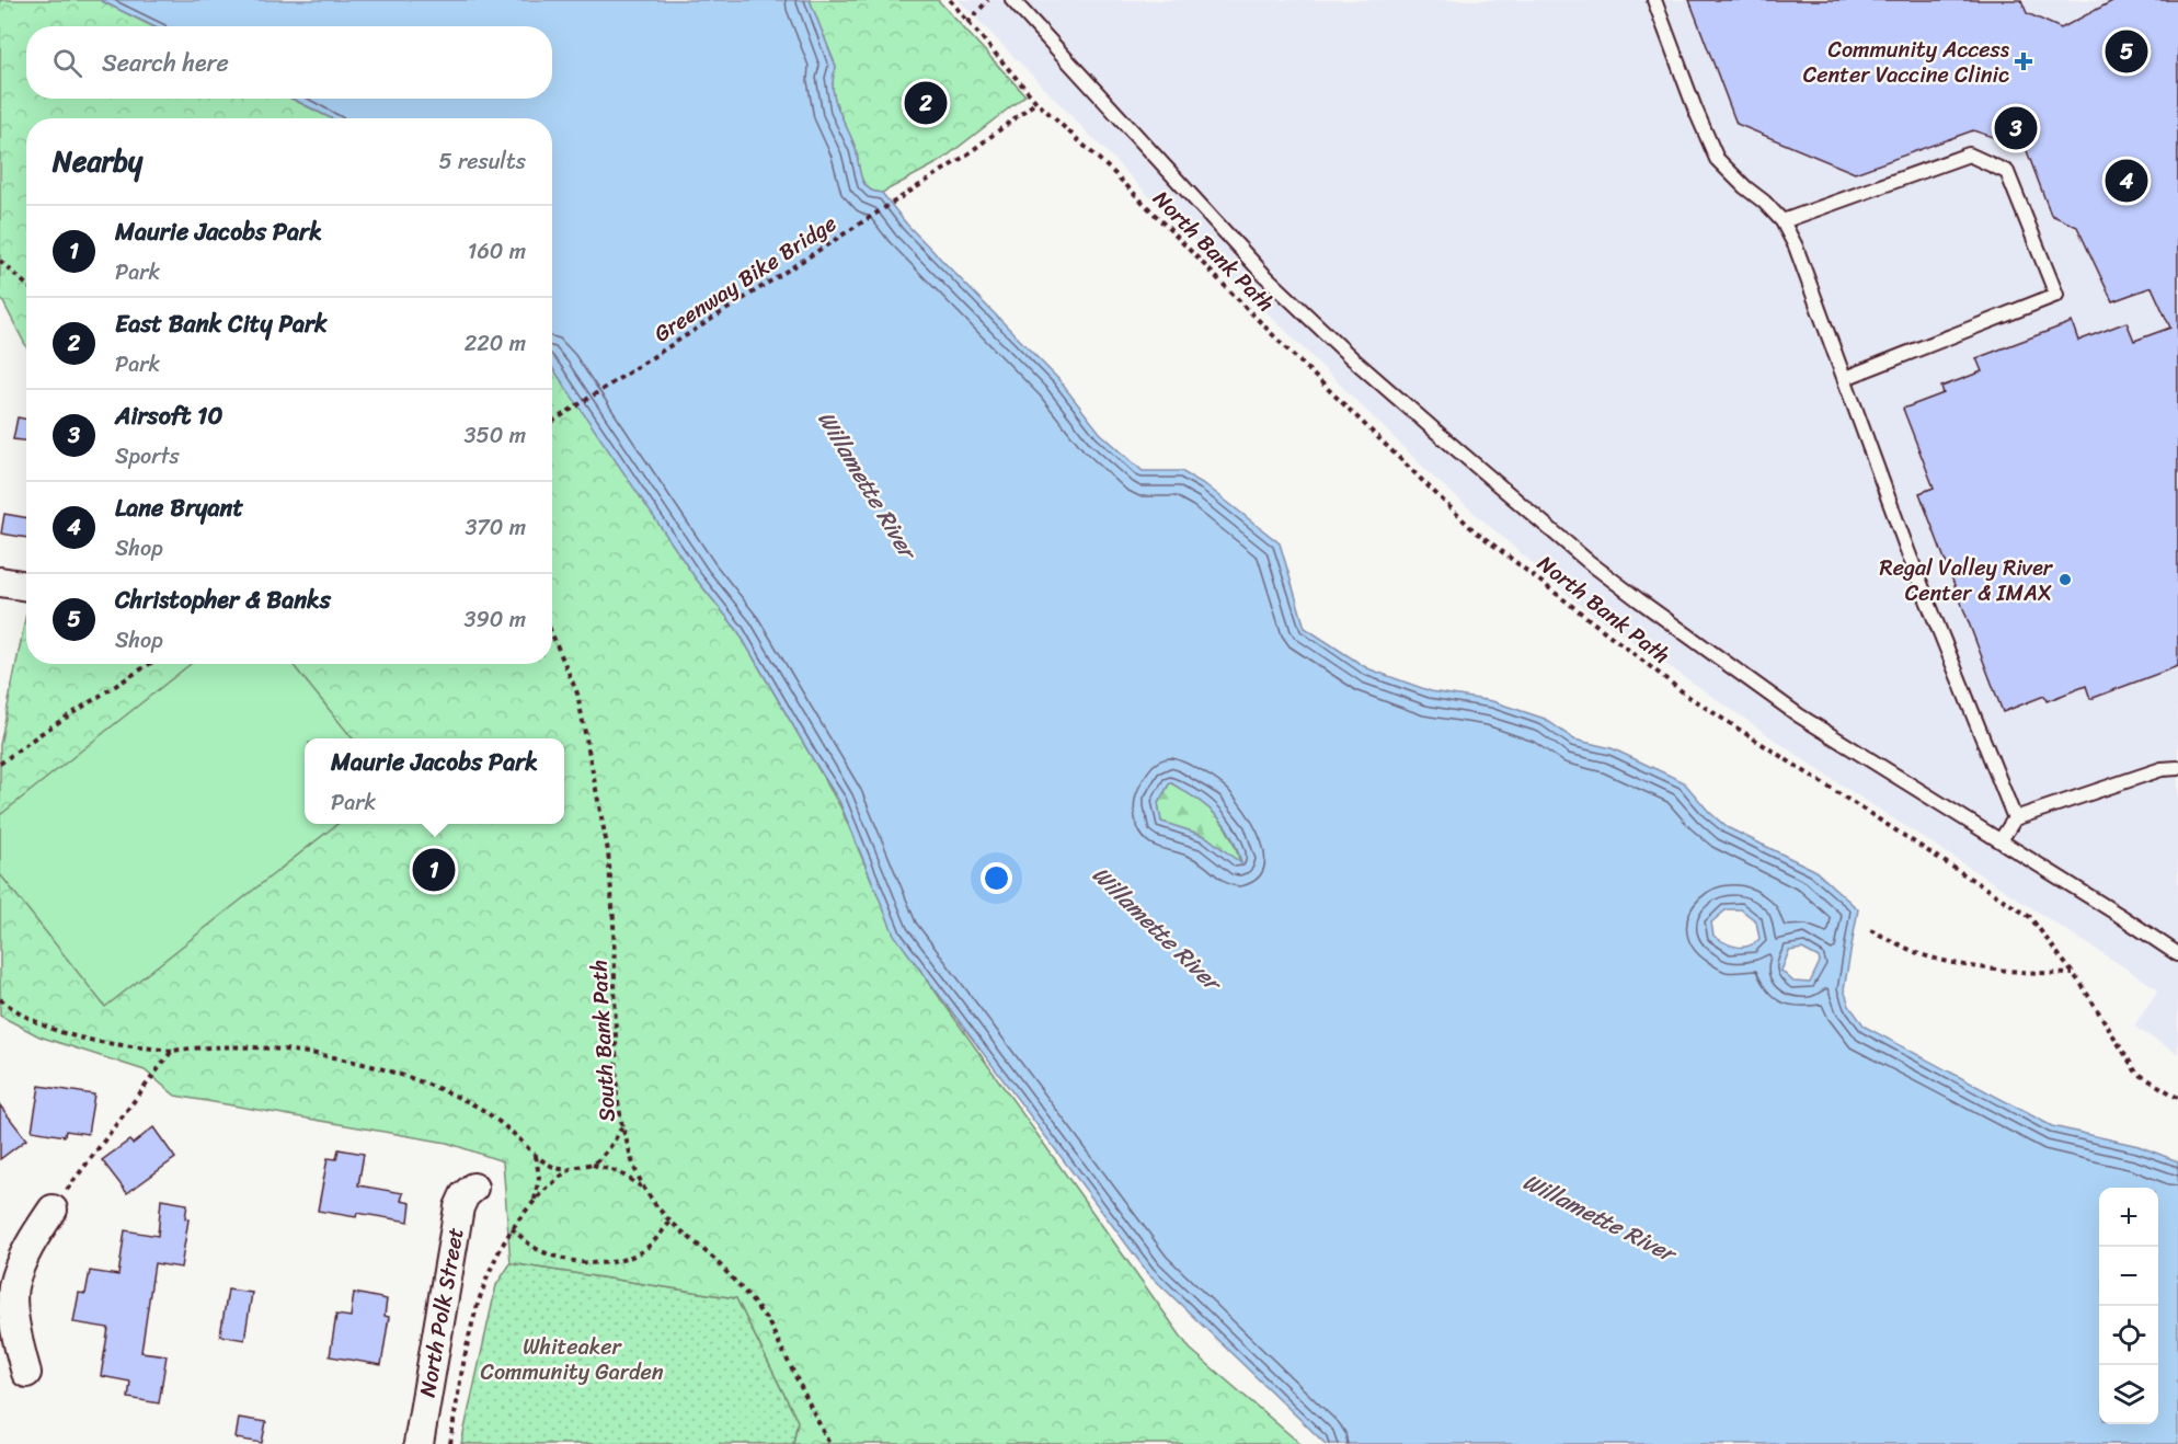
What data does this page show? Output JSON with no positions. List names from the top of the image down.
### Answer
{
  "streets": {
    "street": ["North Polk Street"],
    "path": ["North Bank Path", "Greenway Bike Bridge", "South Bank Path"]
  },
  "crossings": [
    ["North Bank Path", "Greenway Bike Bridge"]
  ],
  "water": ["Willamette River"],
  "parks": ["Whiteaker Community Garden"],
  "places": {
    "health": ["Community Access Center Vaccine Clinic"],
    "other": ["Regal Valley River Center & IMAX"]
  },
  "page": {
    "search": "Search here",
    "pins": [
      "5",
      "2",
      "3",
      "4",
      "1"
    ],
    "heading": ["Nearby", "5 results"],
    "list": [
      {
        "mark": "1",
        "name": "Maurie Jacobs Park",
        "note": "Park",
        "value": "160 m"
      },
      {
        "mark": "2",
        "name": "East Bank City Park",
        "note": "Park",
        "value": "220 m"
      },
      {
        "mark": "3",
        "name": "Airsoft 10",
        "note": "Sports",
        "value": "350 m"
      },
      {
        "mark": "4",
        "name": "Lane Bryant",
        "note": "Shop",
        "value": "370 m"
      },
      {
        "mark": "5",
        "name": "Christopher & Banks",
        "note": "Shop",
        "value": "390 m"
      }
    ],
    "popup": ["Maurie Jacobs Park", "Park"],
    "map_buttons": ["+", "−"]
  }
}
